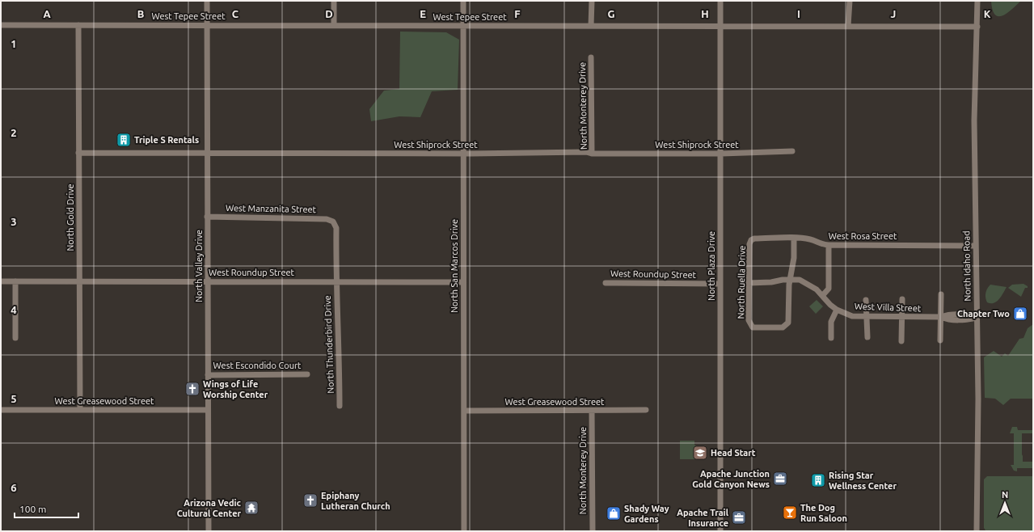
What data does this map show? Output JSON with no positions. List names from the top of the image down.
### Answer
{
  "streets": {
    "street": [
      "West Tepee Street",
      "North Monterey Drive",
      "West Shiprock Street",
      "West Manzanita Street",
      "North Gold Drive",
      "West Rosa Street",
      "North Valley Drive",
      "North San Marcos Drive",
      "North Plaza Drive",
      "North Idaho Road",
      "West Roundup Street",
      "North Ruella Drive",
      "West Villa Street",
      "North Thunderbird Drive",
      "West Escondido Court",
      "West Greasewood Street"
    ]
  },
  "crossings": [
    ["West Tepee Street", "North Gold Drive"],
    ["West Tepee Street", "North Valley Drive"],
    ["West Tepee Street", "North San Marcos Drive"],
    ["West Tepee Street", "North Plaza Drive"],
    ["West Tepee Street", "North Idaho Road"],
    ["North Monterey Drive", "West Shiprock Street"],
    ["North Monterey Drive", "West Greasewood Street"],
    ["West Shiprock Street", "North Gold Drive"],
    ["West Shiprock Street", "North Valley Drive"],
    ["West Shiprock Street", "North San Marcos Drive"],
    ["West Shiprock Street", "North Plaza Drive"],
    ["West Manzanita Street", "North Valley Drive"],
    ["West Manzanita Street", "North Thunderbird Drive"],
    ["North Gold Drive", "West Roundup Street"],
    ["North Gold Drive", "West Greasewood Street"],
    ["West Rosa Street", "North Idaho Road"],
    ["West Rosa Street", "North Ruella Drive"],
    ["North Valley Drive", "West Roundup Street"],
    ["North Valley Drive", "West Escondido Court"],
    ["North Valley Drive", "West Greasewood Street"],
    ["North San Marcos Drive", "West Roundup Street"],
    ["North San Marcos Drive", "West Greasewood Street"],
    ["North Plaza Drive", "West Roundup Street"],
    ["North Idaho Road", "West Villa Street"],
    ["West Roundup Street", "North Thunderbird Drive"],
    ["North Ruella Drive", "West Villa Street"]
  ],
  "places": {
    "building": ["Triple S Rentals", "Rising Star Wellness Center"],
    "shop": ["Chapter Two", "Shady Way Gardens"],
    "church": ["Wings of Life Worship Center", "Epiphany Lutheran Church"],
    "school or university": ["Head Start"],
    "office": ["Apache Junction Gold Canyon News", "Apache Trail Insurance"],
    "temple": ["Arizona Vedic Cultural Center"],
    "bar": ["The Dog Run Saloon"]
  },
  "scale_bar": "100 m",
  "north": "top",
  "grid": {
    "columns": [
      "A",
      "B",
      "C",
      "D",
      "E",
      "F",
      "G",
      "H",
      "I",
      "J",
      "K"
    ],
    "rows": [
      "1",
      "2",
      "3",
      "4",
      "5",
      "6"
    ]
  }
}
